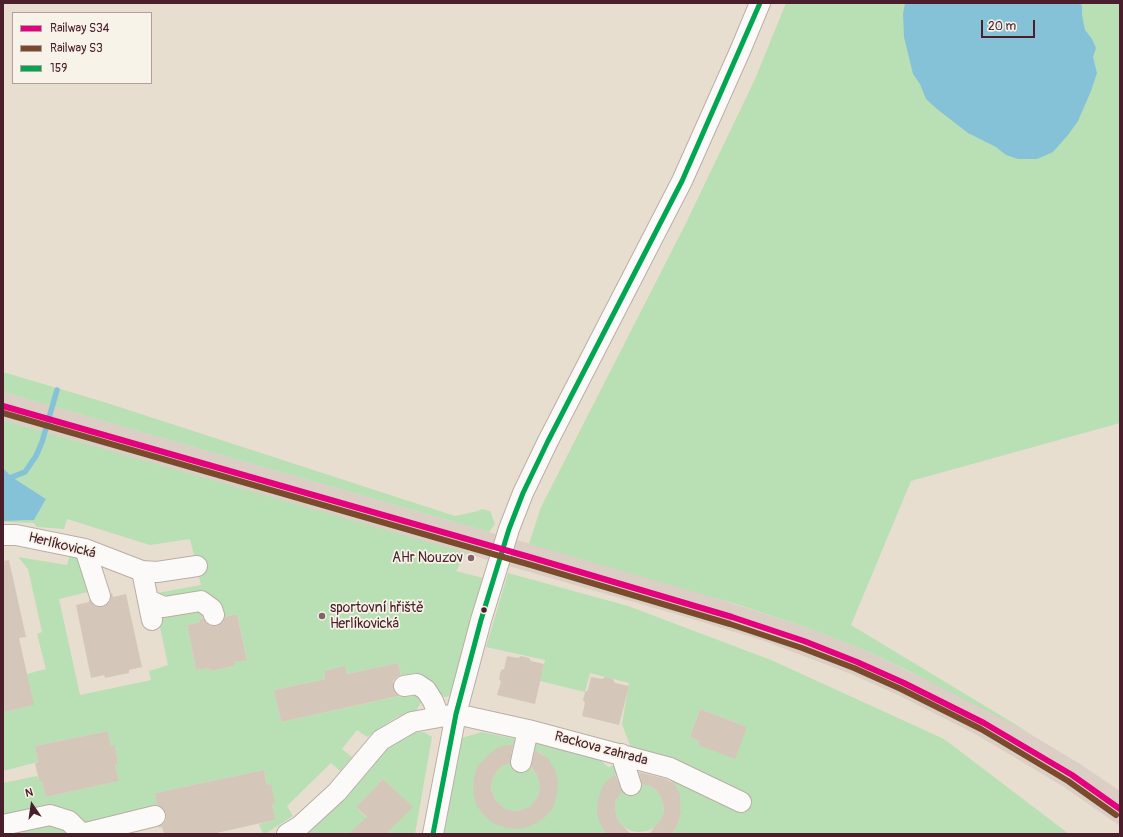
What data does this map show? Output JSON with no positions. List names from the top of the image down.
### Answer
{
  "streets": {
    "street": ["Herlíkovická", "Rackova zahrada"]
  },
  "places": ["AHr Nouzov", "sportovní hřiště Herlíkovická"],
  "lines": ["transit line 159", "rail line S34", "rail line S3"],
  "legend": ["Railway S34", "Railway S3", "159"],
  "scale_bar": "20 m",
  "north": "top"
}
